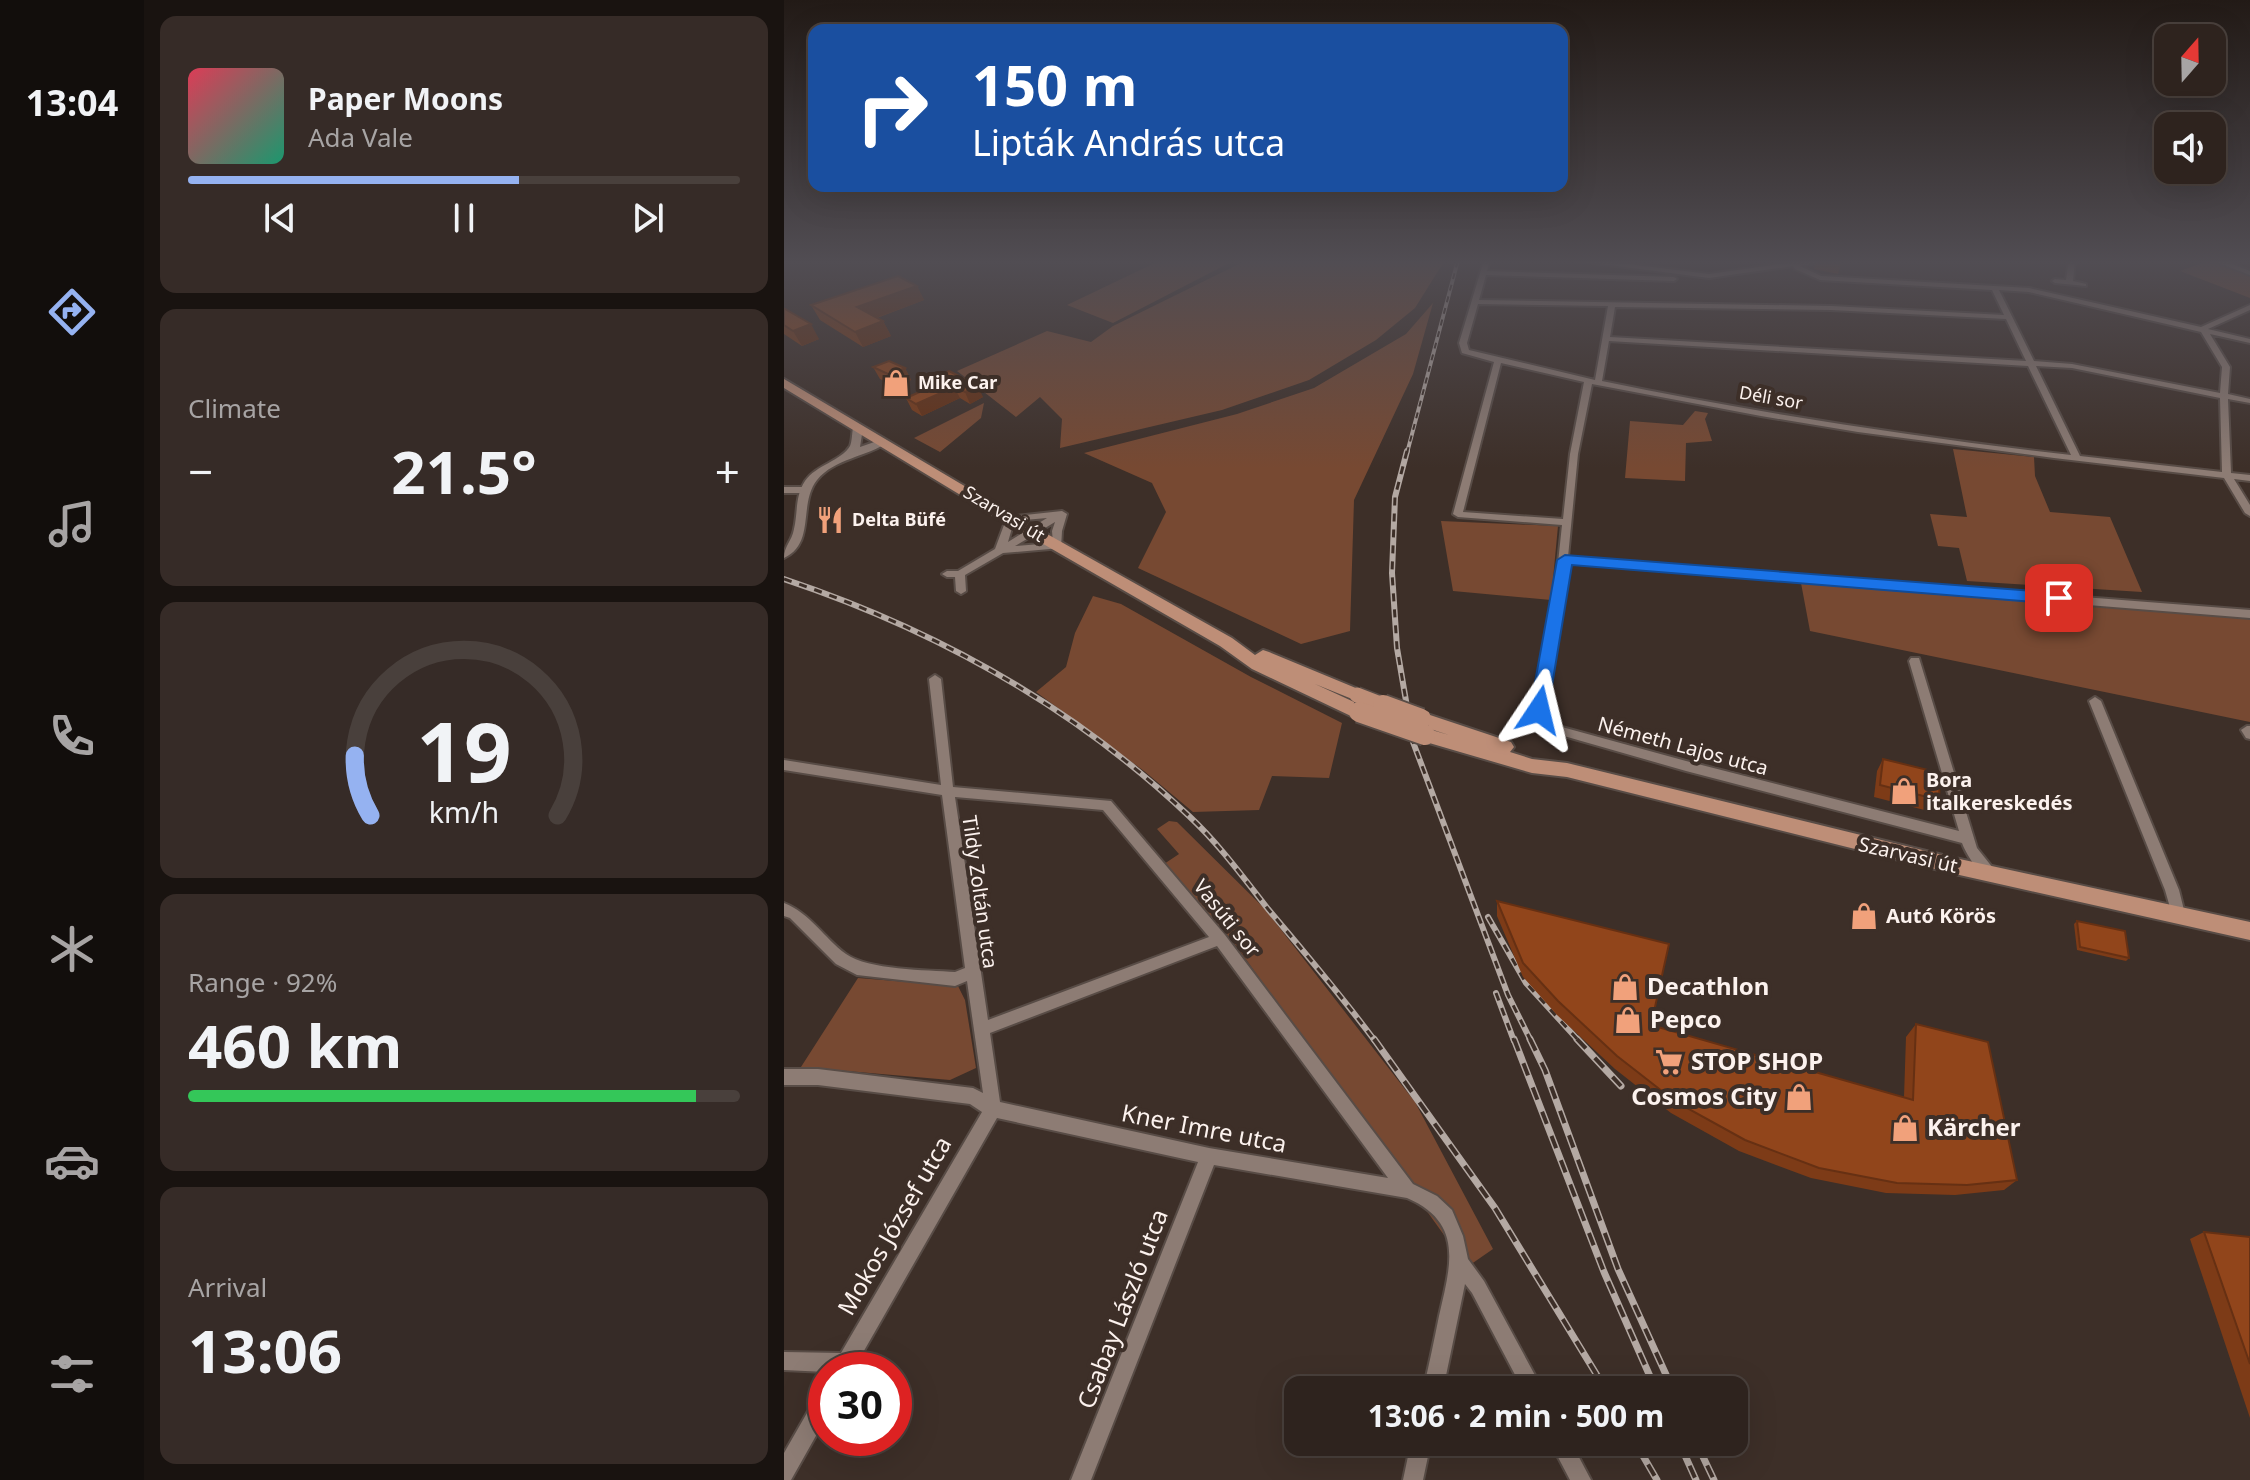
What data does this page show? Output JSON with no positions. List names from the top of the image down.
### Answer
{
  "streets": {
    "main road": ["Szarvasi út"],
    "street": [
      "Déli sor",
      "Németh Lajos utca",
      "Tildy Zoltán utca",
      "Vasúti sor",
      "Kner Imre utca",
      "Mokos József utca",
      "Csabay László utca"
    ]
  },
  "crossings": [
    ["Déli sor", "Németh Lajos utca"],
    ["Tildy Zoltán utca", "Vasúti sor"],
    ["Tildy Zoltán utca", "Kner Imre utca"],
    ["Tildy Zoltán utca", "Mokos József utca"],
    ["Vasúti sor", "Kner Imre utca"],
    ["Kner Imre utca", "Mokos József utca"],
    ["Kner Imre utca", "Csabay László utca"]
  ],
  "places": {
    "shop": [
      "Mike Car",
      "Bora italkereskedés",
      "Autó Körös",
      "Decathlon",
      "Pepco",
      "Cosmos City",
      "Kärcher"
    ],
    "restaurant": ["Delta Büfé"],
    "supermarket": ["STOP SHOP"]
  },
  "north": "top",
  "page": {
    "tabs": "13:04",
    "turn": ["150 m", "Lipták András utca"],
    "song": ["Paper Moons", "Ada Vale"],
    "tile": [
      "Climate",
      ["Range · 92%", "460 km"],
      ["Arrival", "13:06"]
    ],
    "heat": ["−", "21.5°", "+"],
    "limit": "30",
    "trip": "13:06 · 2 min · 500 m",
    "gauge": ["19", "km/h"]
  }
}
